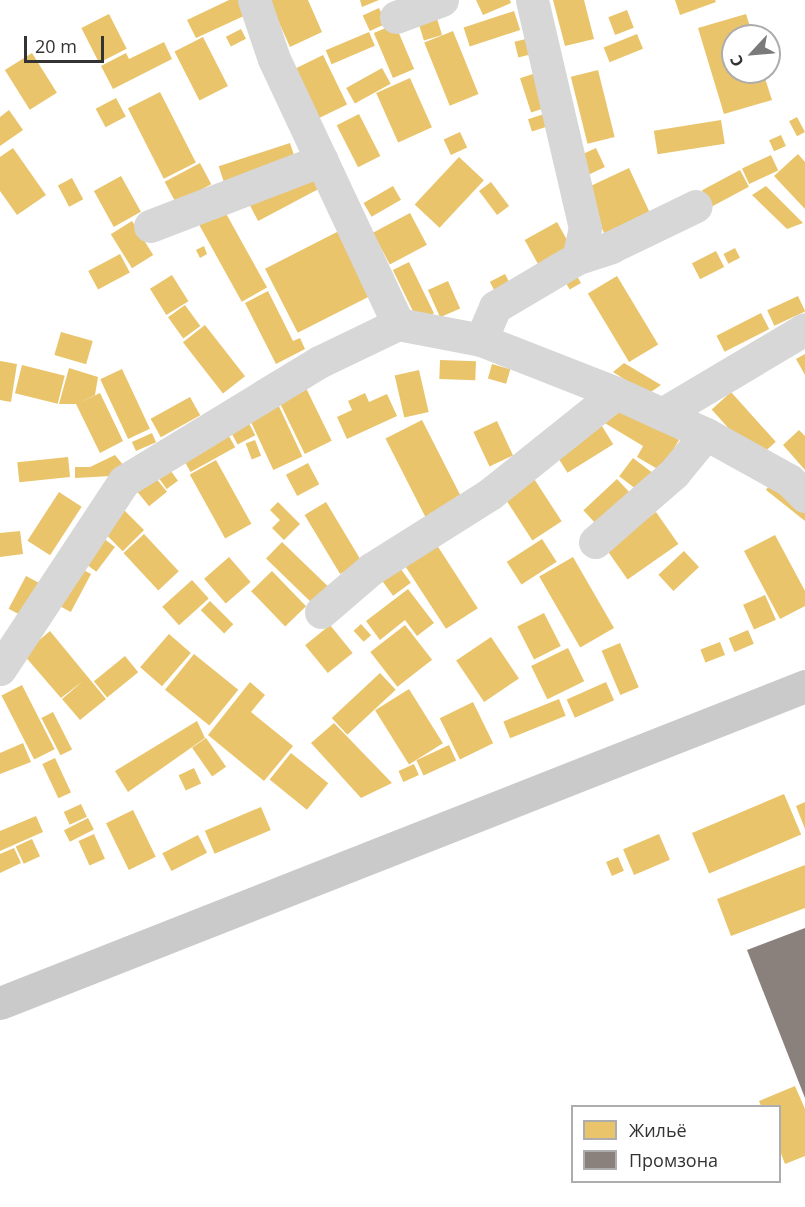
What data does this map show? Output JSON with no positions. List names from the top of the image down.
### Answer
{
  "legend": ["Жильё", "Промзона"],
  "scale_bar": "20 m",
  "north": "bottom left"
}
